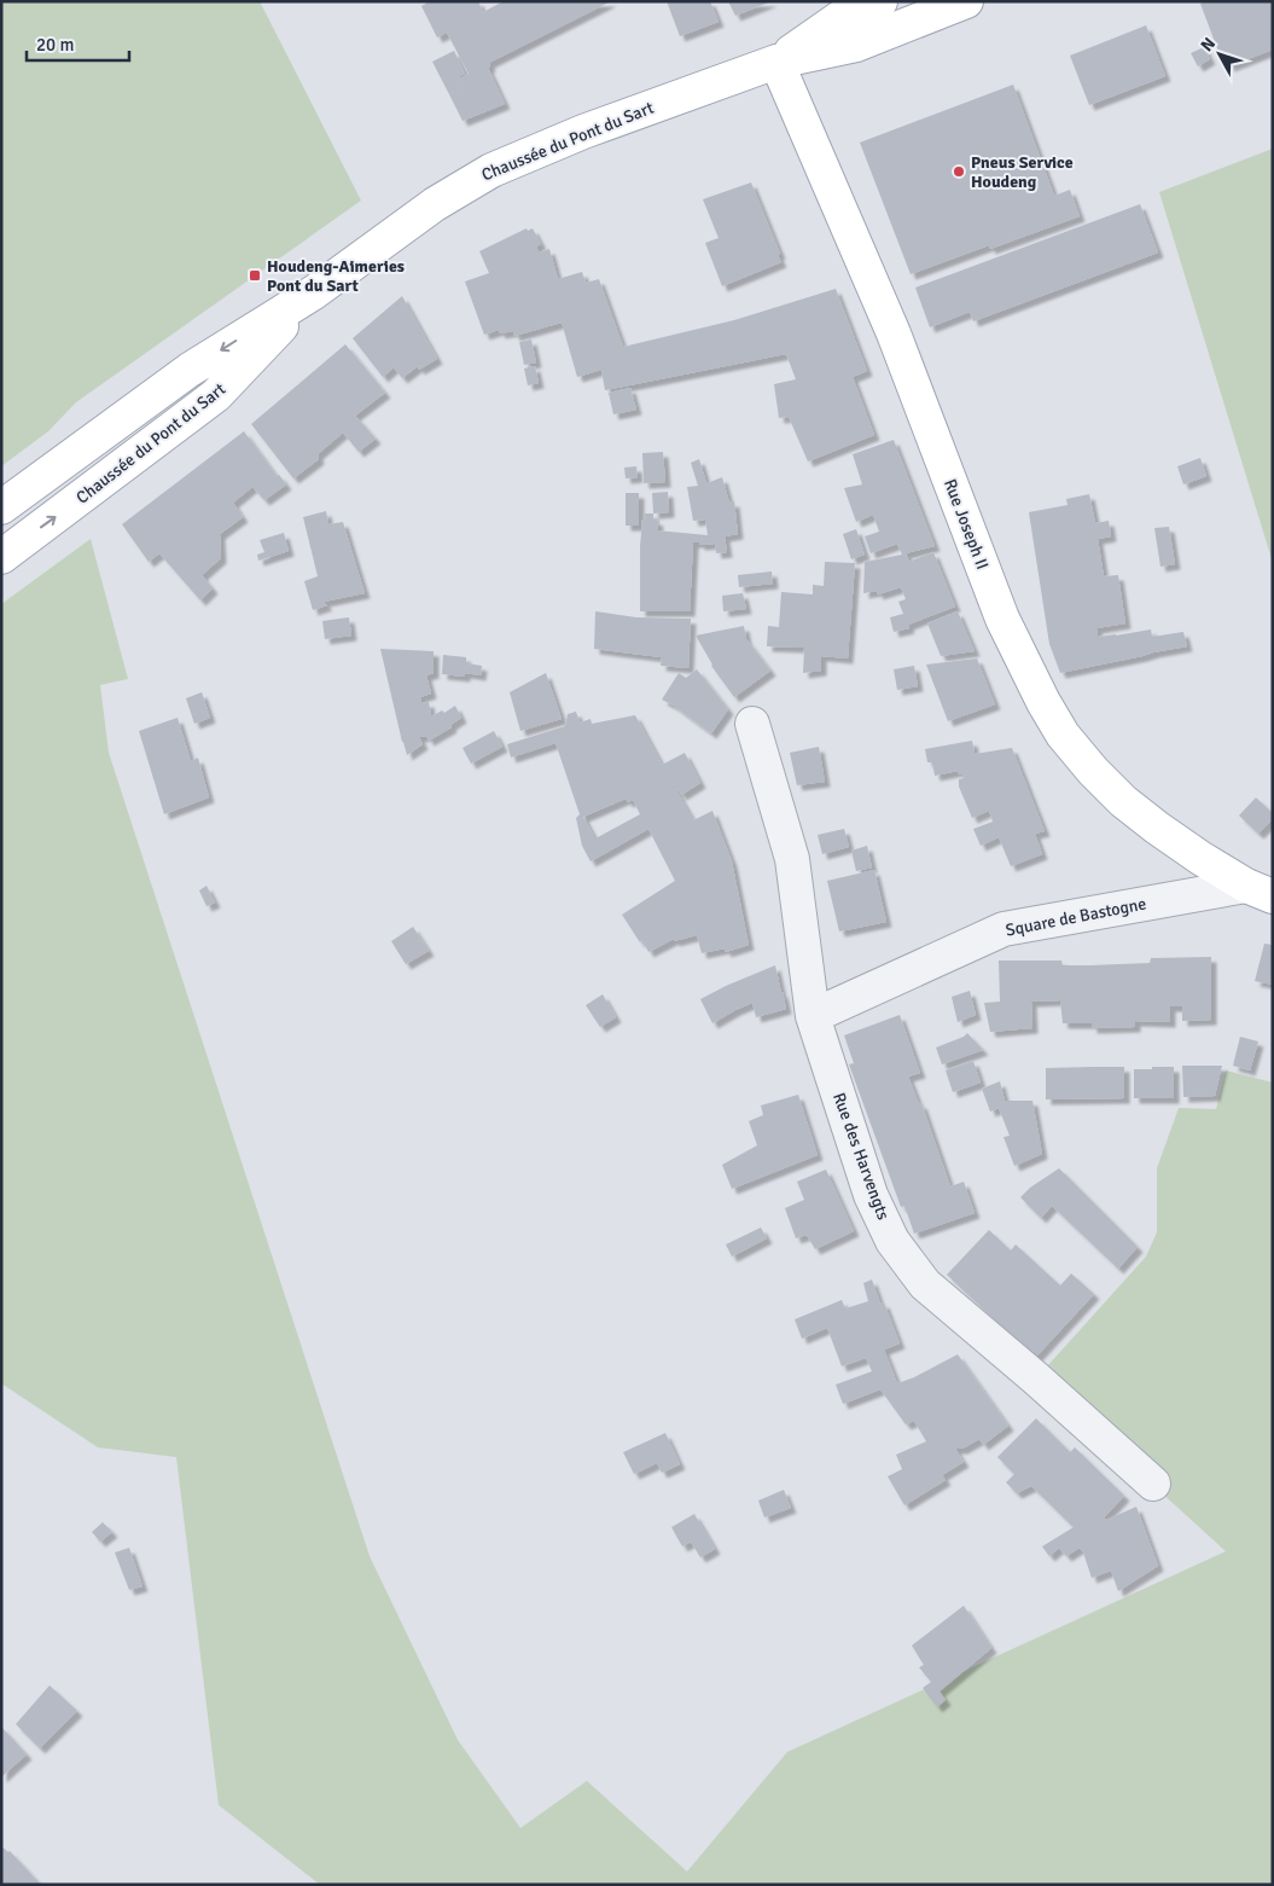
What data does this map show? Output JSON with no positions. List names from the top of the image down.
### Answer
{
  "streets": {
    "main road": ["Chaussée du Pont du Sart", "Rue Joseph II"],
    "street": ["Square de Bastogne", "Rue des Harvengts"]
  },
  "crossings": [
    ["Chaussée du Pont du Sart", "Rue Joseph II"],
    ["Rue Joseph II", "Square de Bastogne"],
    ["Square de Bastogne", "Rue des Harvengts"]
  ],
  "places": {
    "other": ["Pneus Service Houdeng"],
    "transit": ["Houdeng-Aimeries Pont du Sart"]
  },
  "scale_bar": "20 m",
  "north": "top left"
}
